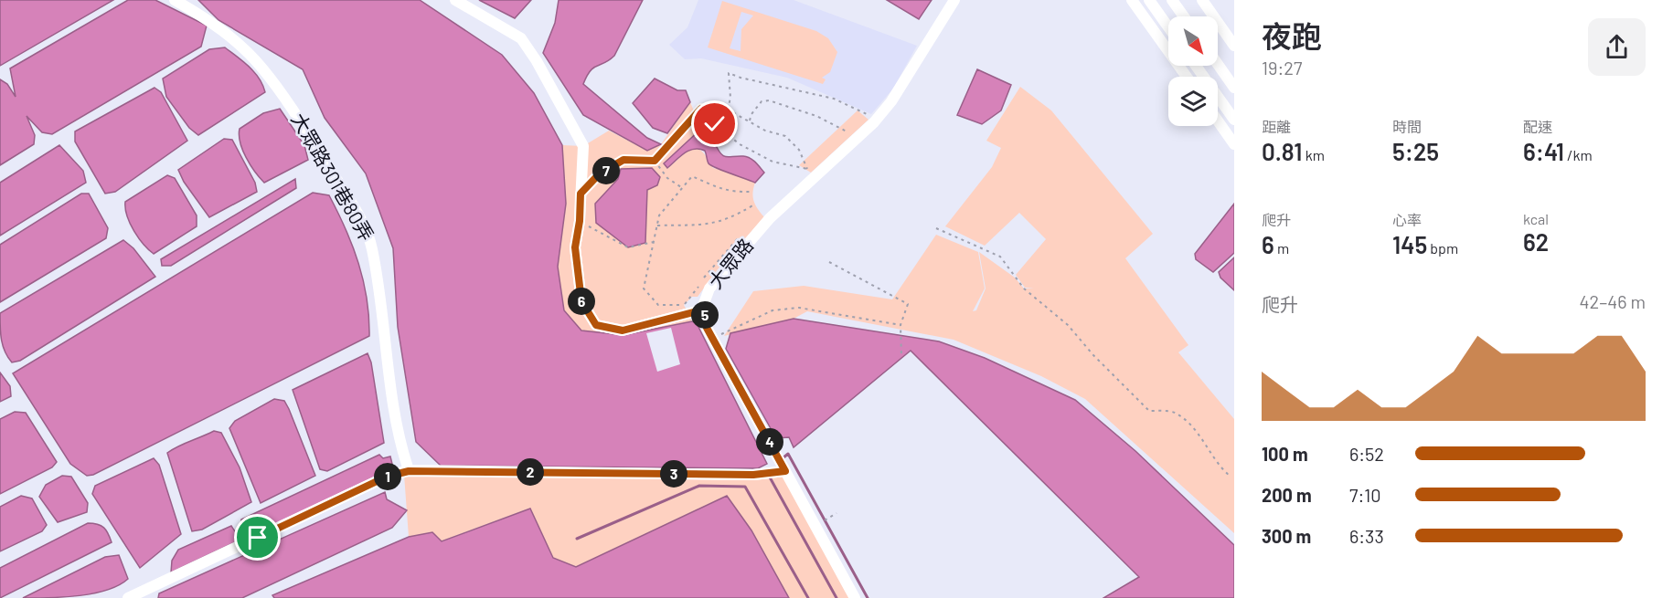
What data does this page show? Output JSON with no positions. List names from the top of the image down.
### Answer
{
  "streets": {
    "street": ["大眾路301巷80弄", "大眾路"]
  },
  "north": "bottom right",
  "page": {
    "heading": ["夜跑", "19:27"],
    "stats": [
      ["距離", "0.81 km"],
      ["時間", "5:25"],
      ["配速", "6:41 /km"],
      ["爬升", "6 m"],
      ["心率", "145 bpm"],
      ["kcal", "62"]
    ],
    "pins": [
      "7",
      "6",
      "5",
      "4",
      "2",
      "3",
      "1"
    ],
    "chart": ["爬升", "42–46 m"],
    "list": [
      {
        "name": "100 m",
        "note": "6:52"
      },
      {
        "name": "200 m",
        "note": "7:10"
      },
      {
        "name": "300 m",
        "note": "6:33"
      }
    ]
  }
}
